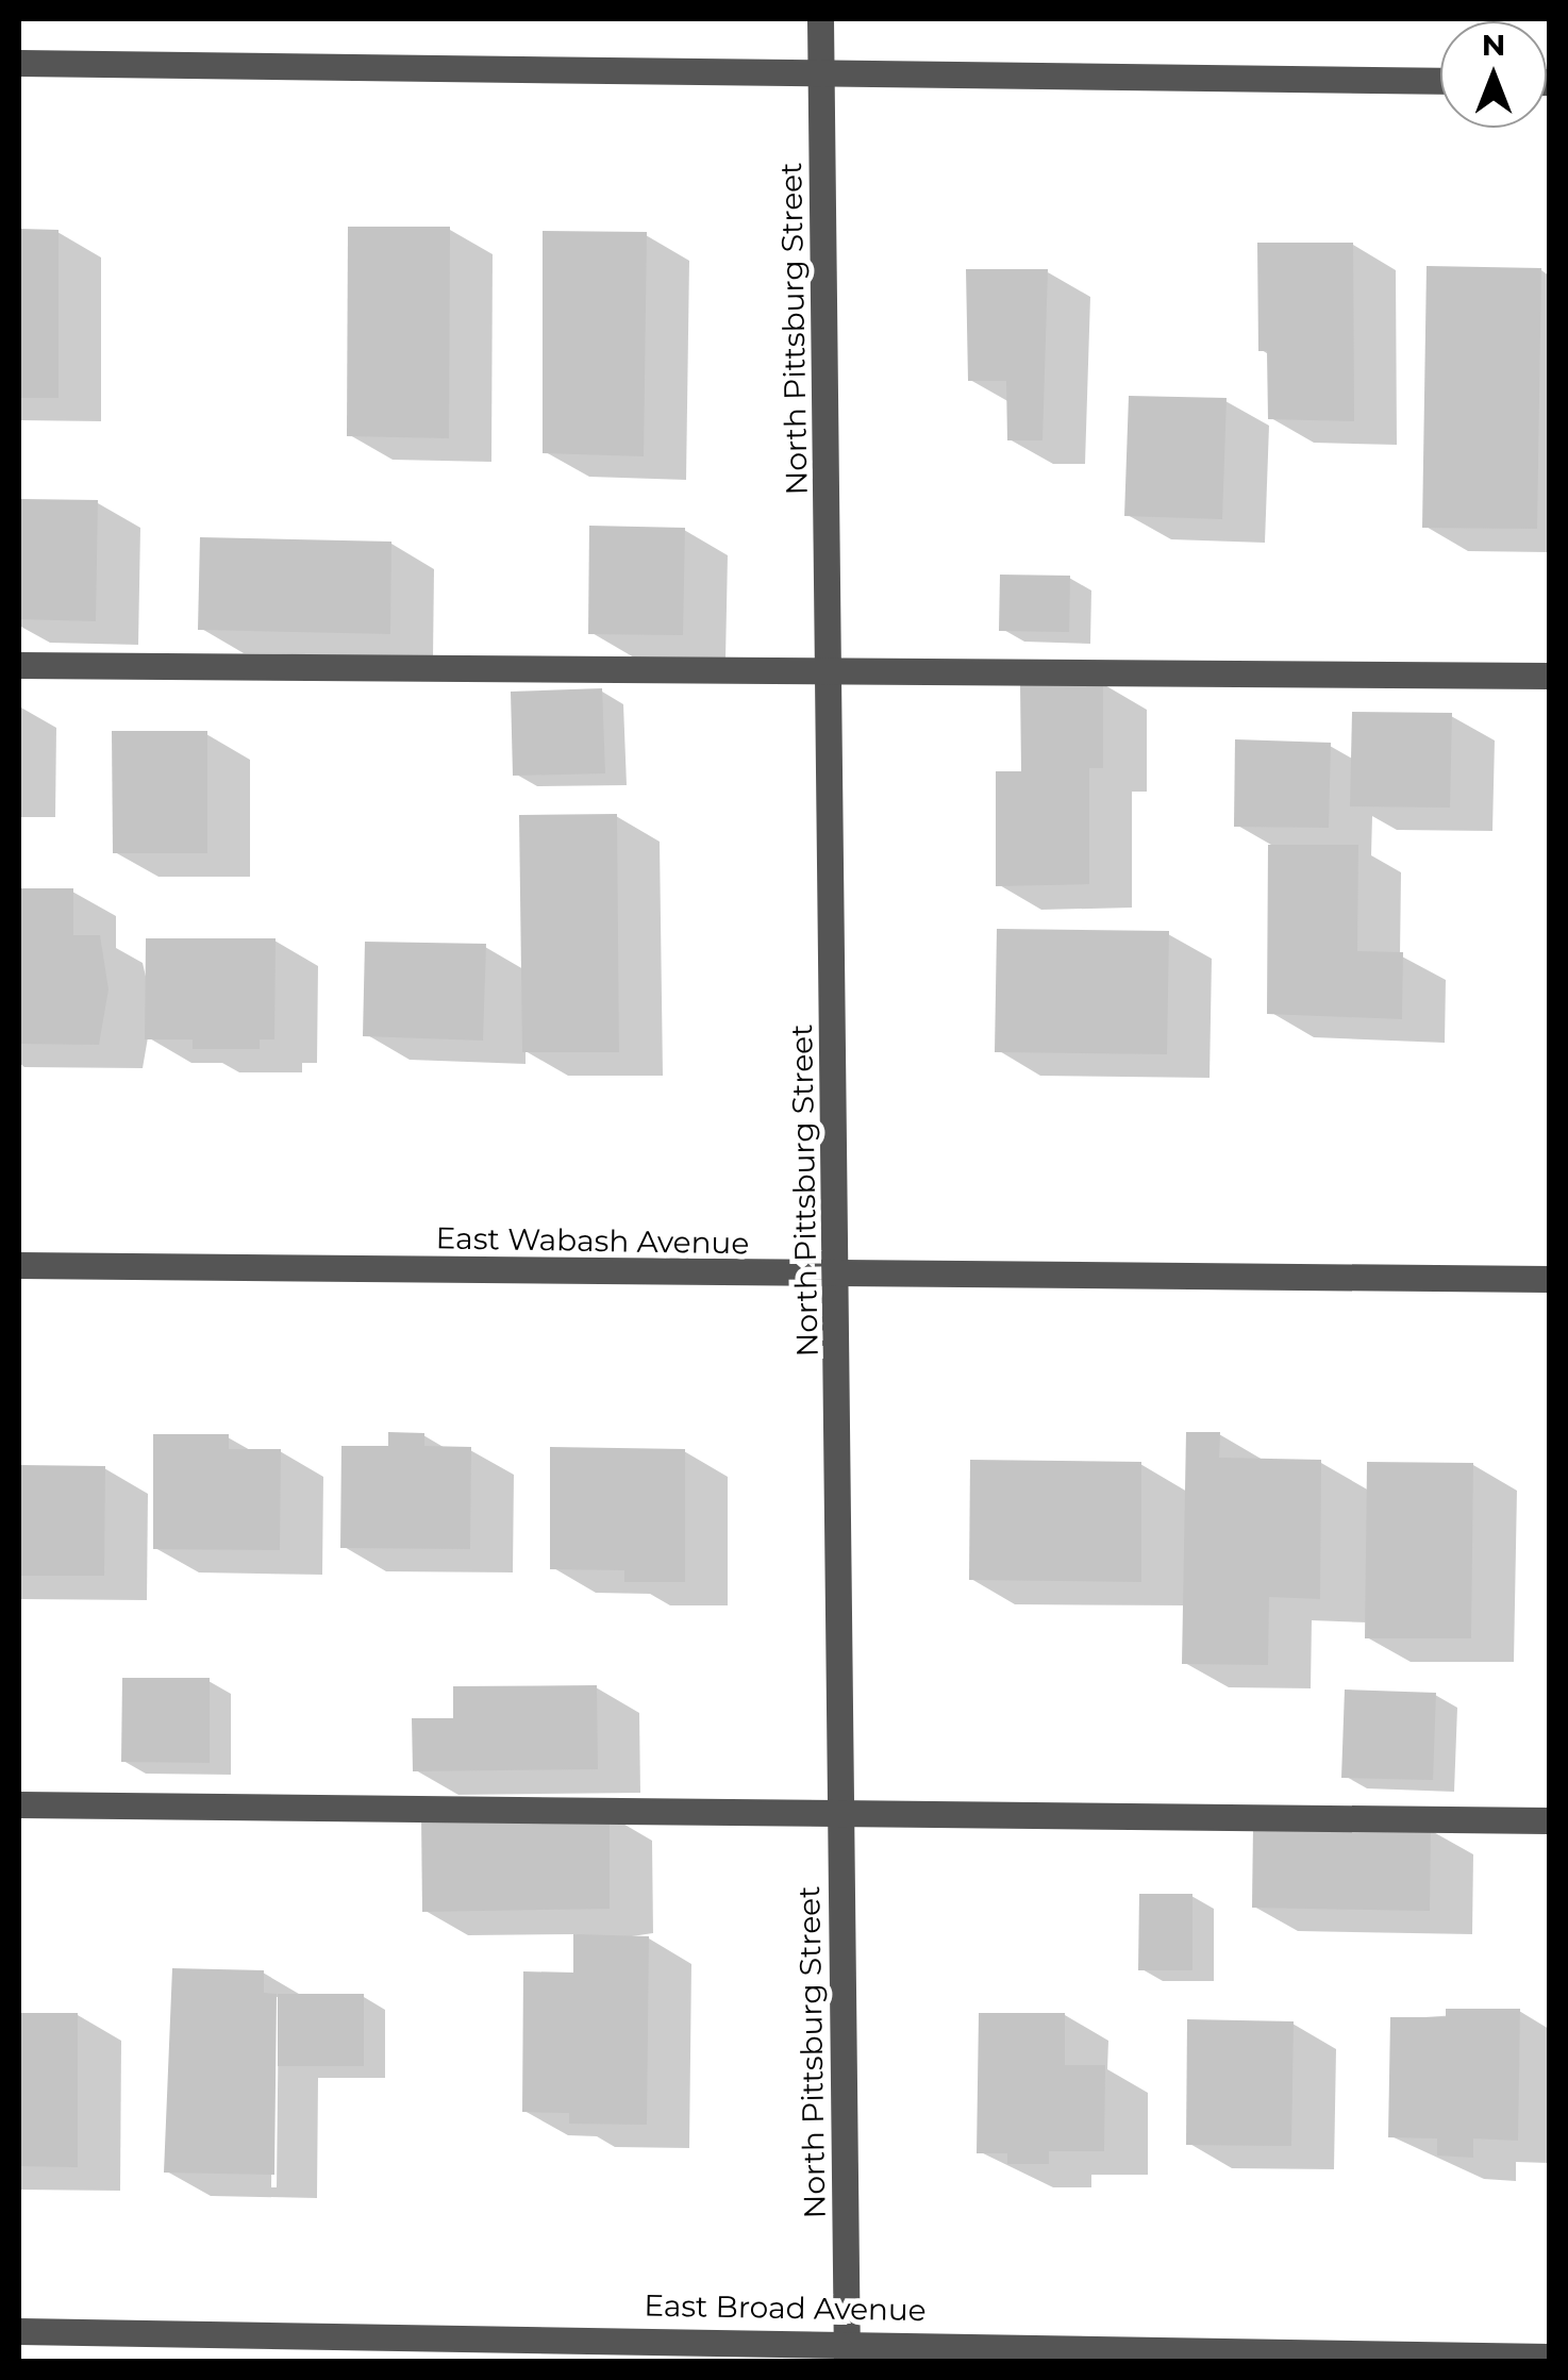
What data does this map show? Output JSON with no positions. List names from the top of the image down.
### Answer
{
  "streets": {
    "street": ["North Pittsburg Street", "East Wabash Avenue", "East Broad Avenue"]
  },
  "crossings": [
    ["North Pittsburg Street", "East Wabash Avenue"],
    ["North Pittsburg Street", "East Broad Avenue"]
  ],
  "north": "top"
}
